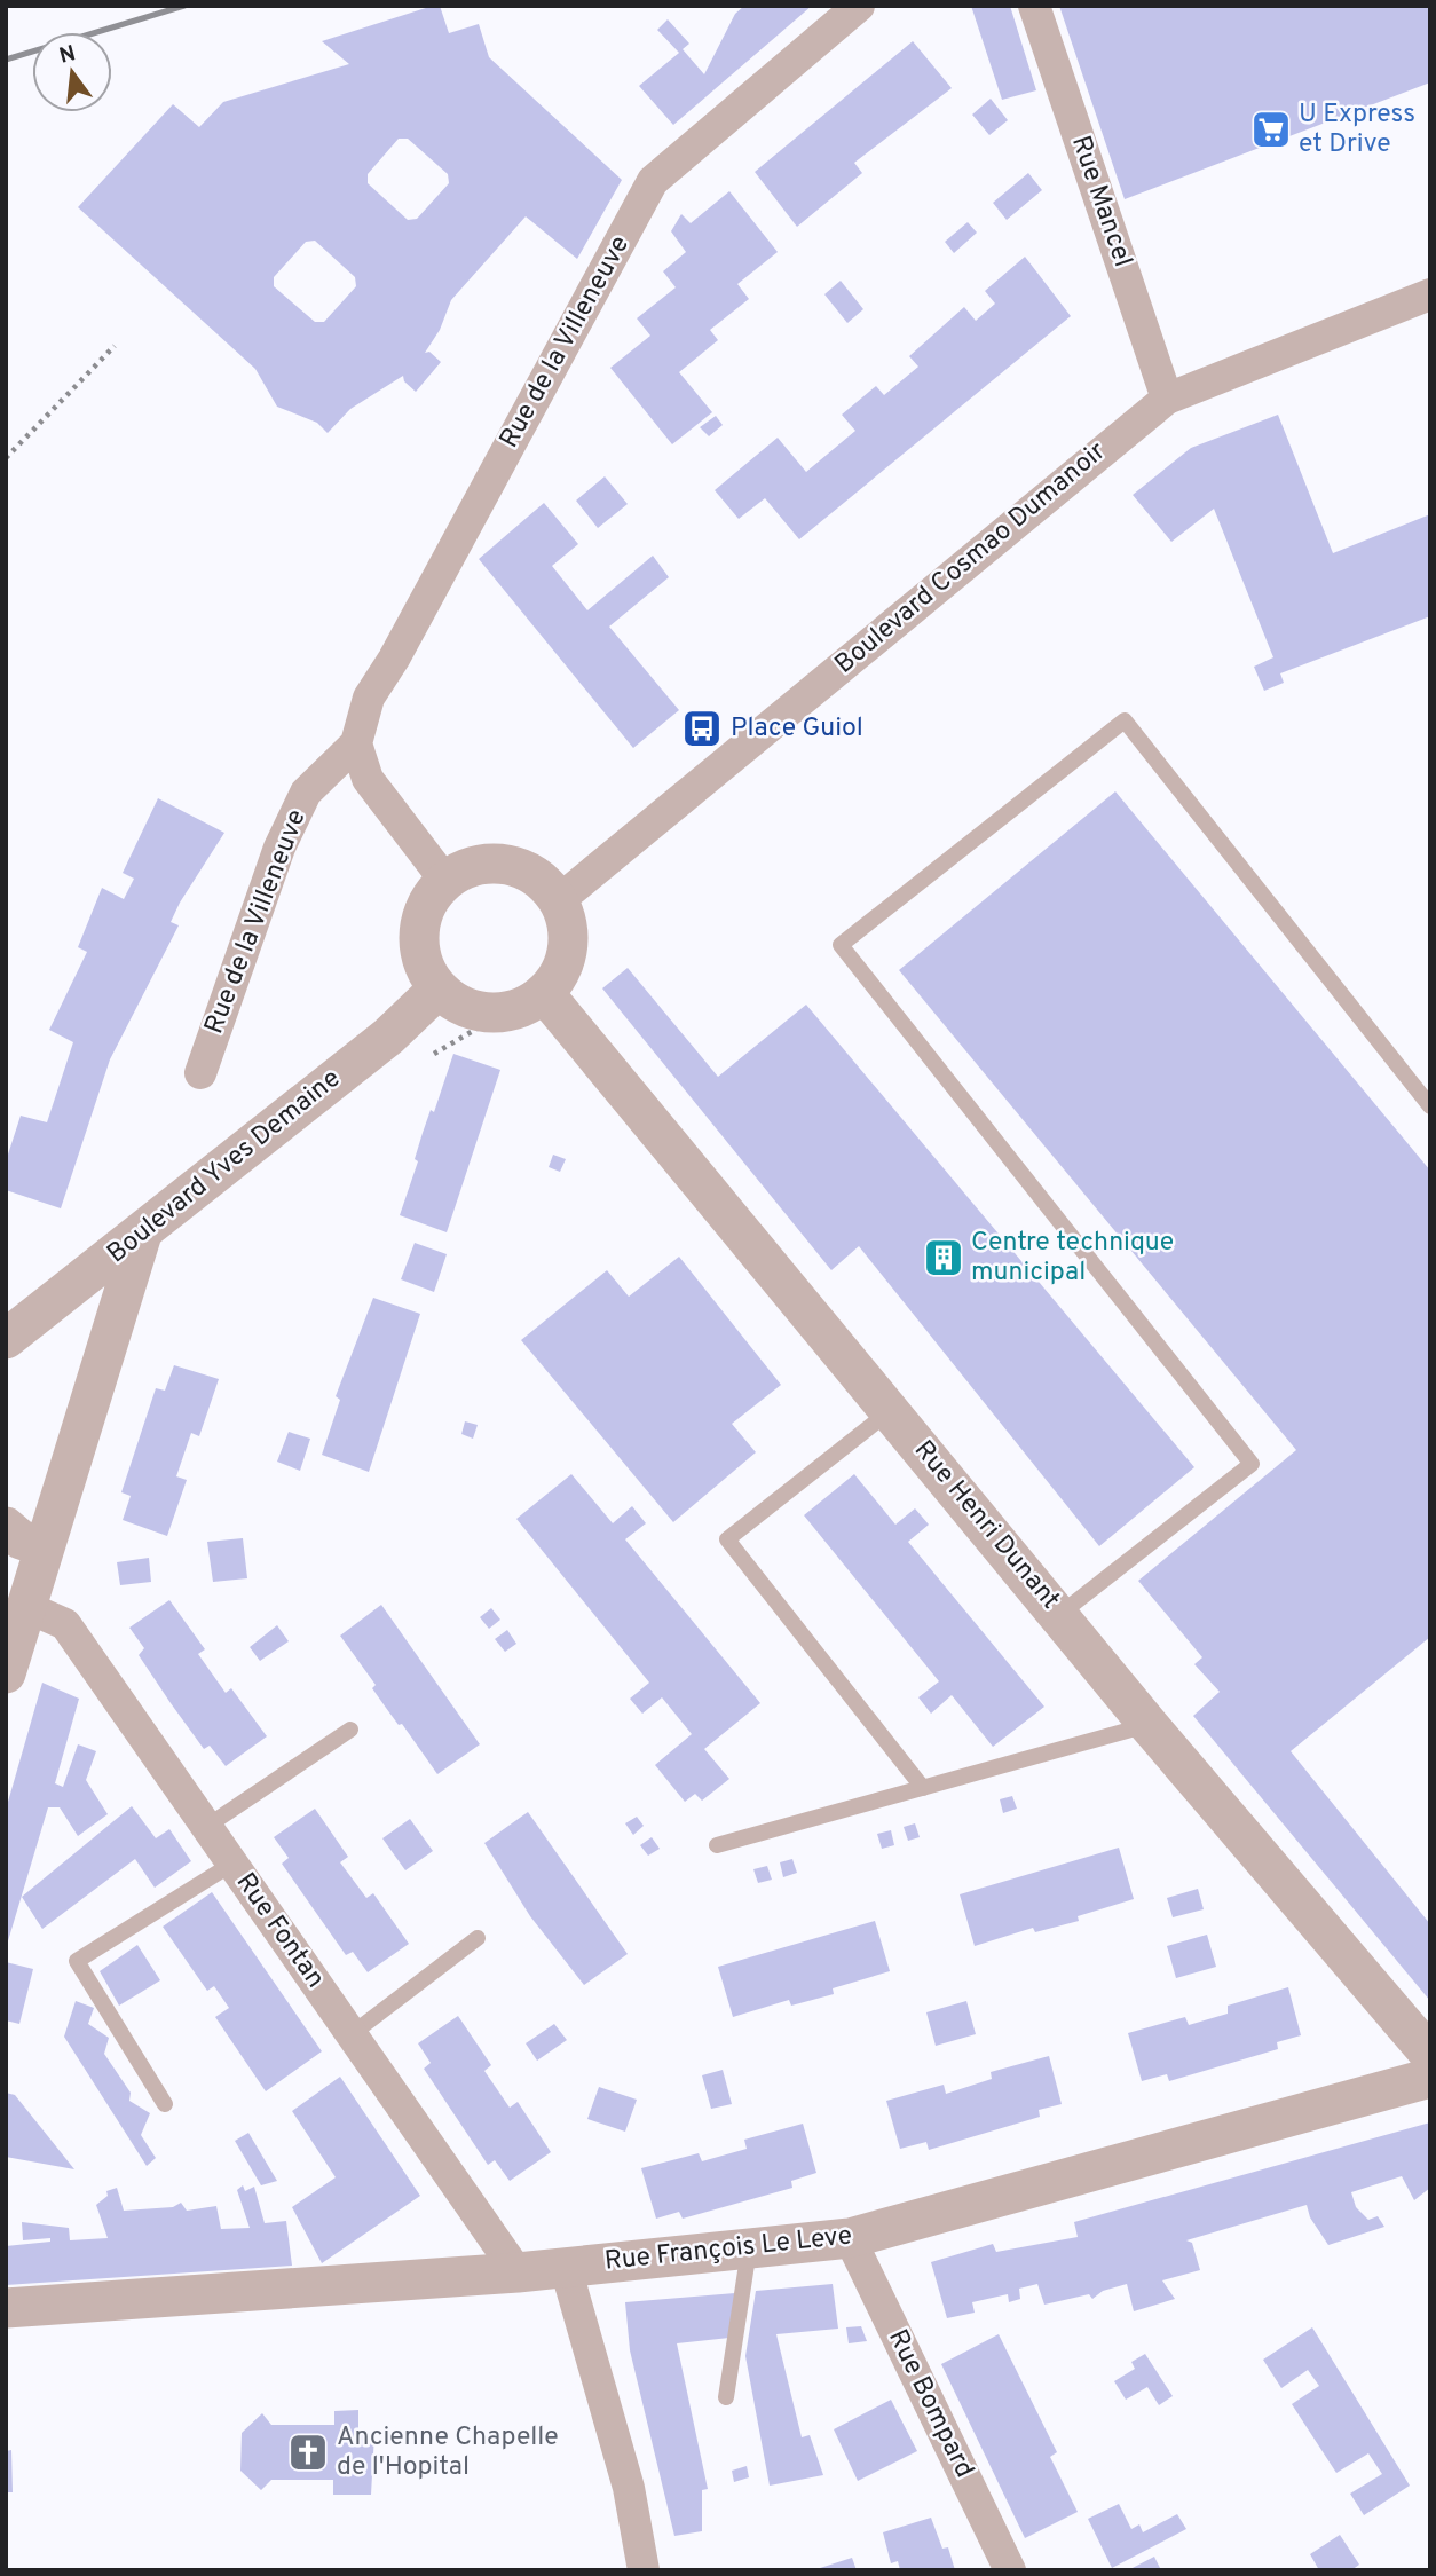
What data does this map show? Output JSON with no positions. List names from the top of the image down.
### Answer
{
  "streets": {
    "street": [
      "Rue Mancel",
      "Rue de la Villeneuve",
      "Boulevard Cosmao Dumanoir",
      "Boulevard Yves Demaine",
      "Rue Henri Dunant",
      "Rue Fontan",
      "Rue François Le Leve",
      "Rue Bompard"
    ]
  },
  "crossings": [
    ["Rue Mancel", "Boulevard Cosmao Dumanoir"],
    ["Boulevard Cosmao Dumanoir", "Boulevard Yves Demaine"],
    ["Boulevard Cosmao Dumanoir", "Rue Henri Dunant"],
    ["Boulevard Yves Demaine", "Rue Henri Dunant"],
    ["Rue Fontan", "Rue François Le Leve"],
    ["Rue François Le Leve", "Rue Bompard"]
  ],
  "places": {
    "supermarket": ["U Express et Drive"],
    "bus stop": ["Place Guiol"],
    "building": ["Centre technique municipal"],
    "church": ["Ancienne Chapelle de l'Hopital"]
  },
  "north": "top"
}
